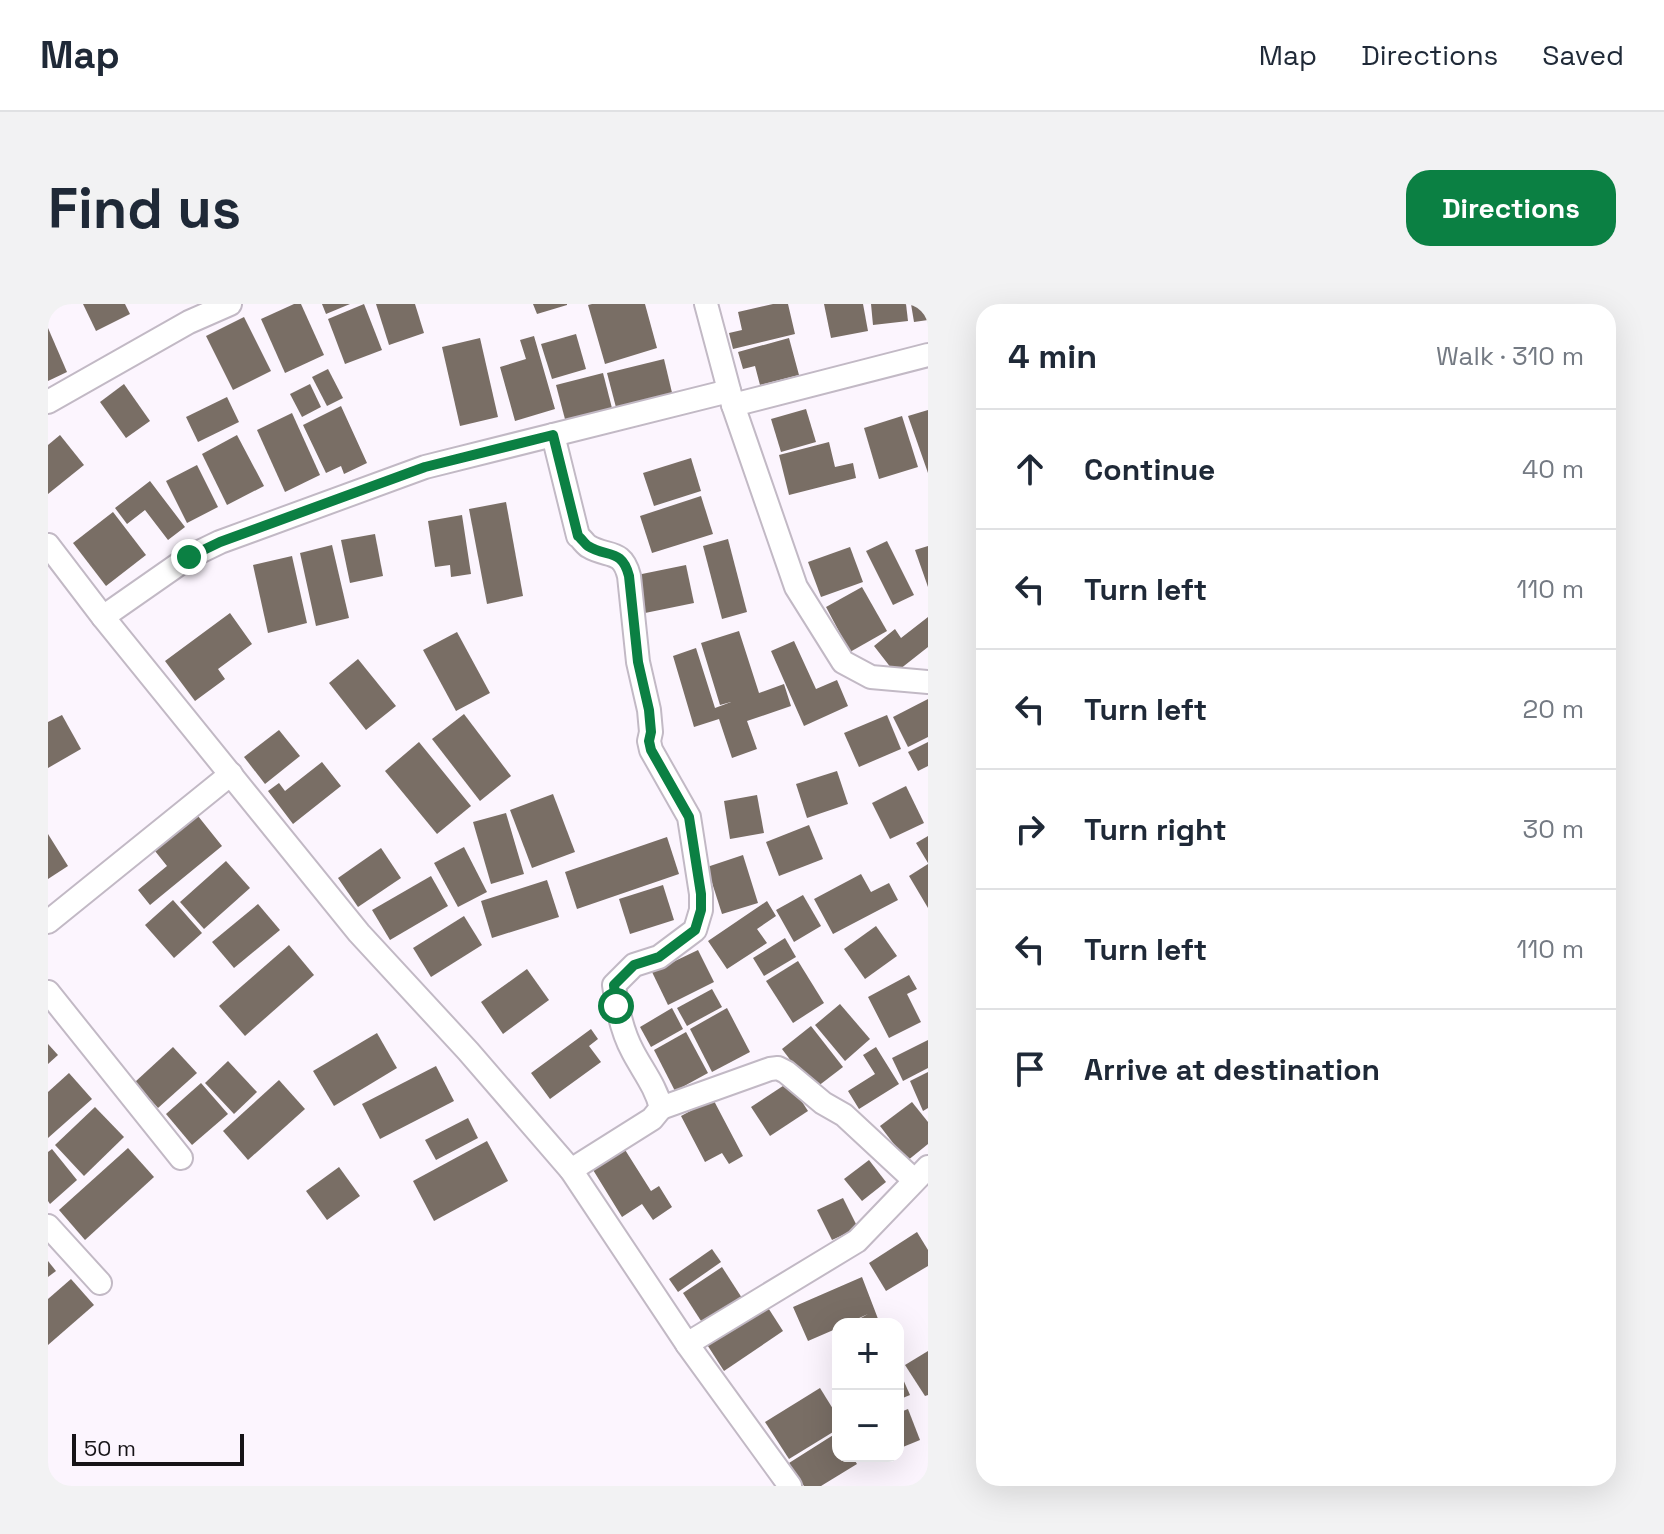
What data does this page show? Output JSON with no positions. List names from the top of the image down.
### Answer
{
  "scale_bar": "50 m",
  "page": {
    "header": "Map",
    "nav": ["Map", "Directions", "Saved"],
    "buttons": "Directions",
    "title": "Find us",
    "heading": ["4 min", "Walk · 310 m"],
    "list": [
      ["Continue", "40 m"],
      ["Turn left", "110 m"],
      ["Turn left", "20 m"],
      ["Turn right", "30 m"],
      ["Turn left", "110 m"],
      "Arrive at destination"
    ],
    "map_buttons": ["+", "−"],
    "scale": "50 m"
  }
}
